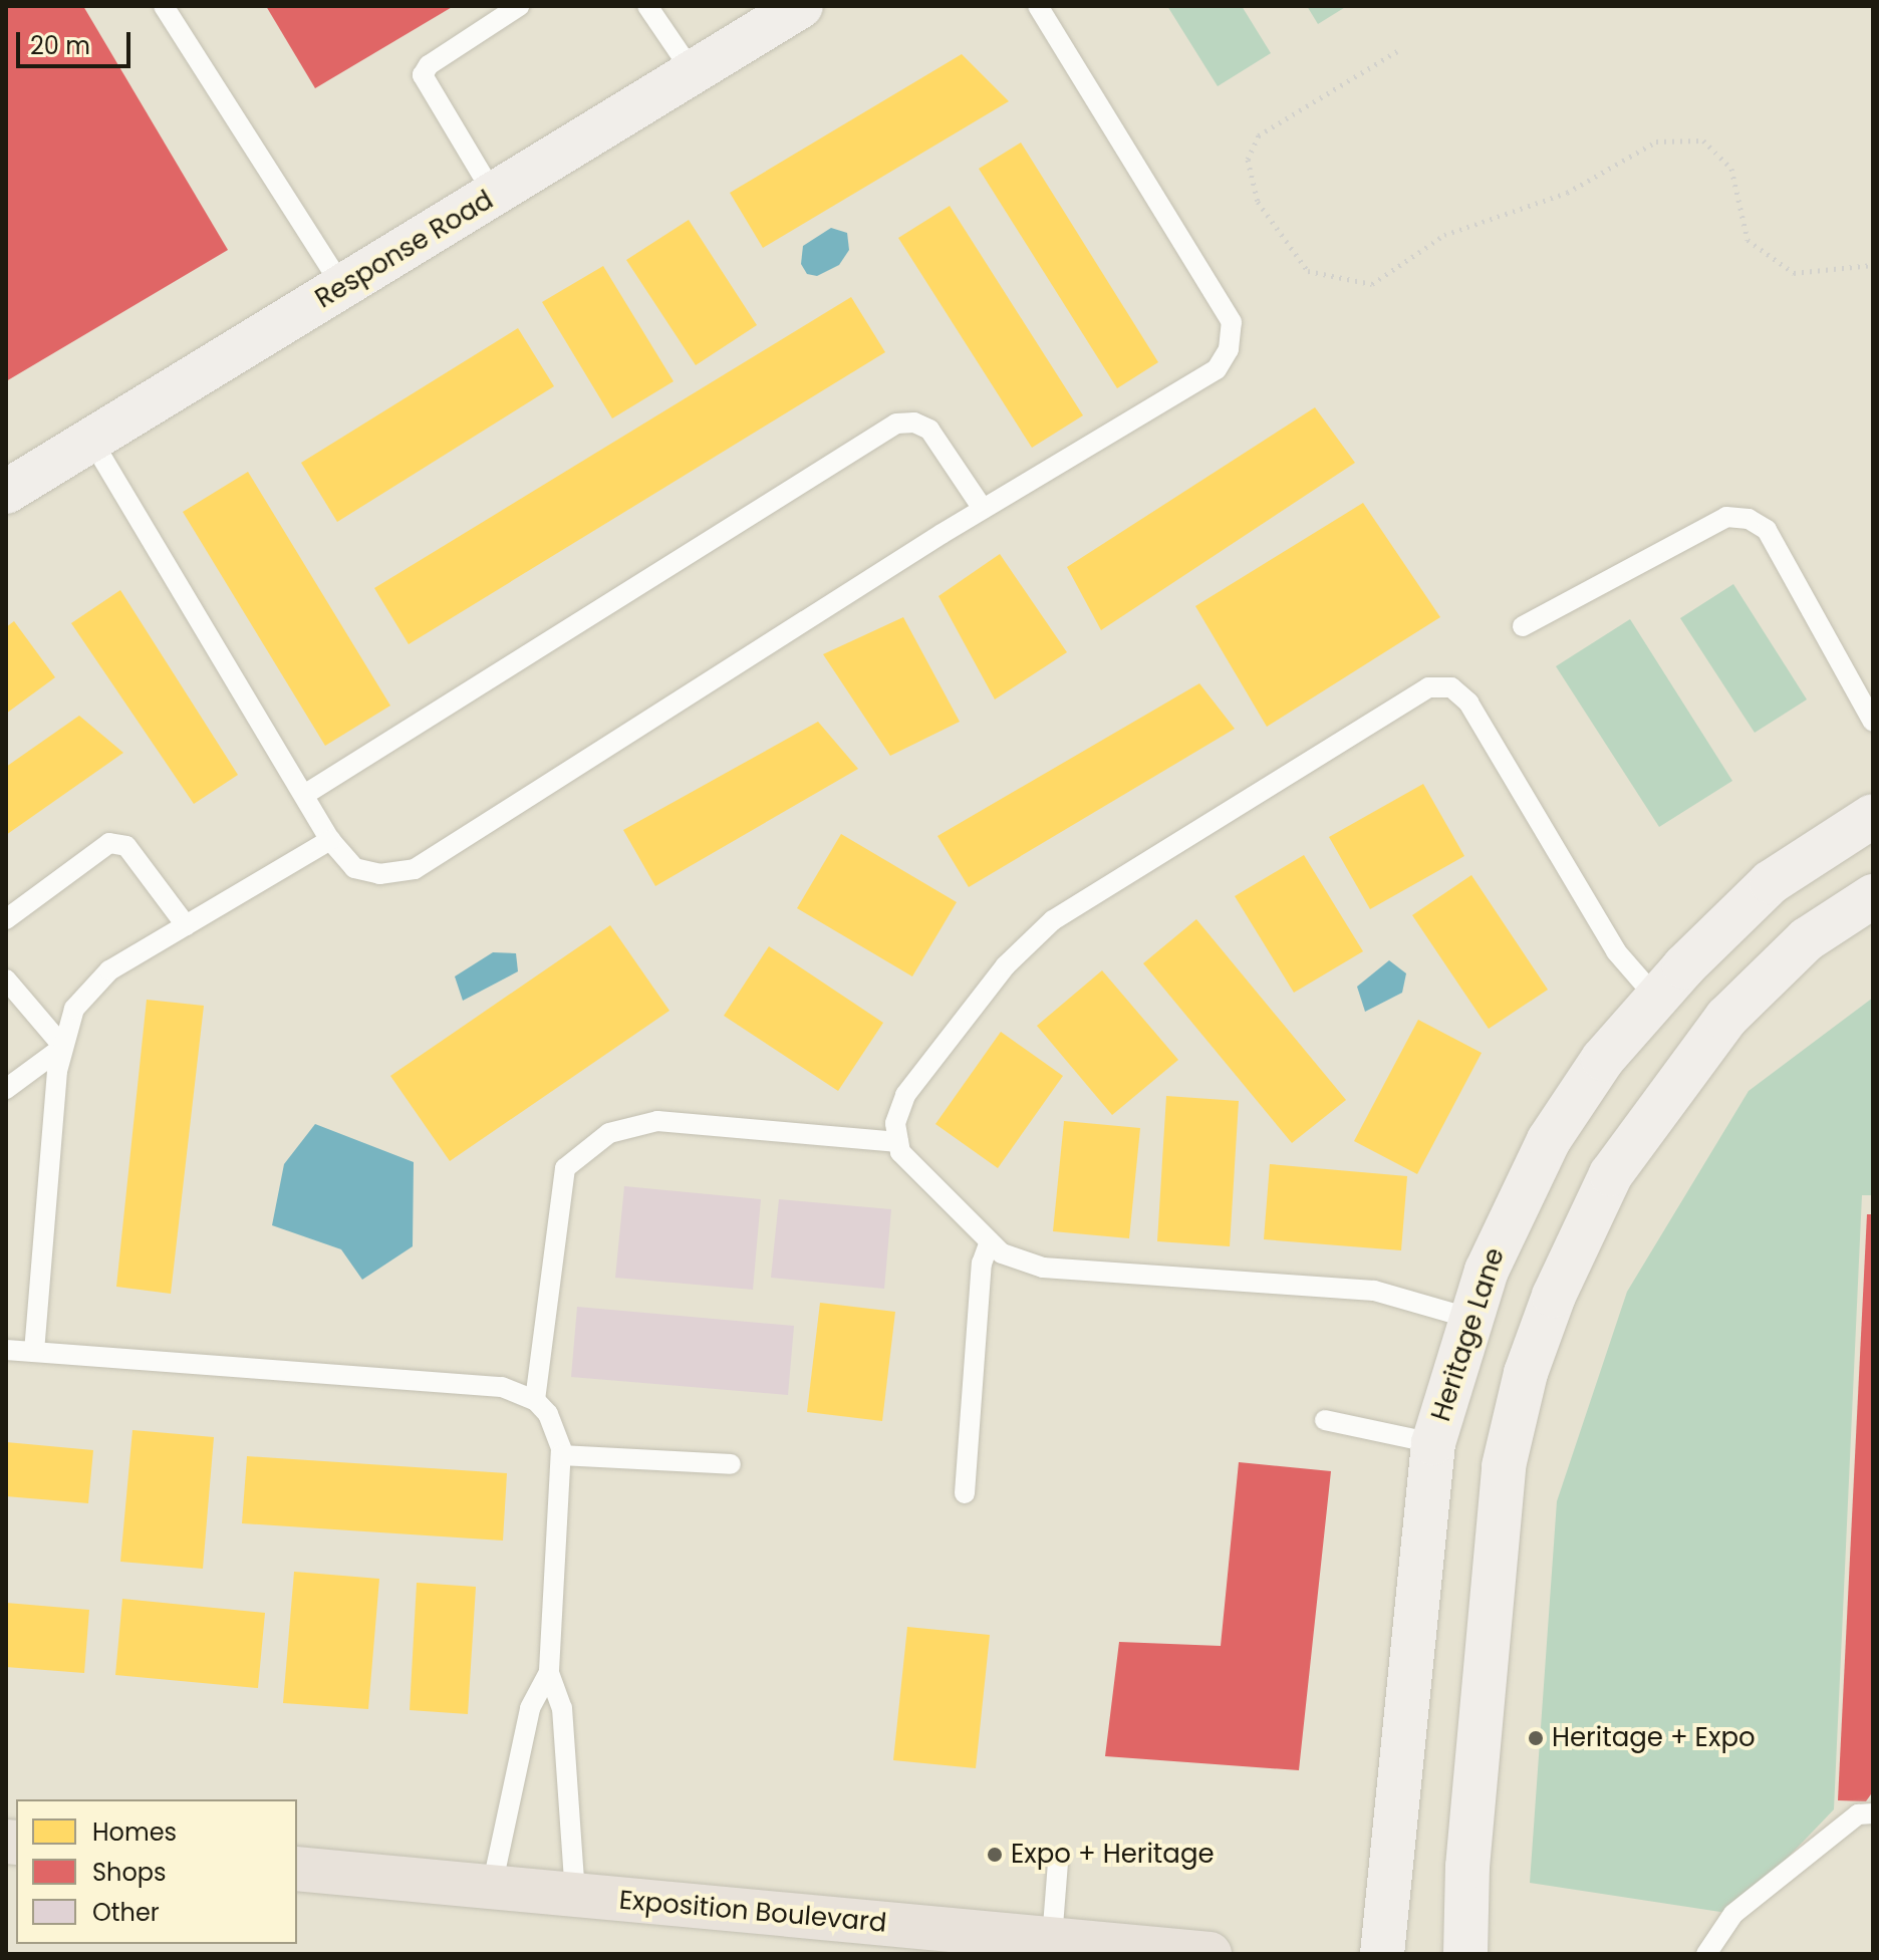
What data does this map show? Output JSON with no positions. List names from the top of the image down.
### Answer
{
  "streets": {
    "main road": ["Response Road", "Heritage Lane", "Exposition Boulevard"]
  },
  "places": ["Heritage + Expo", "Expo + Heritage"],
  "legend": ["Homes", "Shops", "Other"],
  "scale_bar": "20 m"
}
